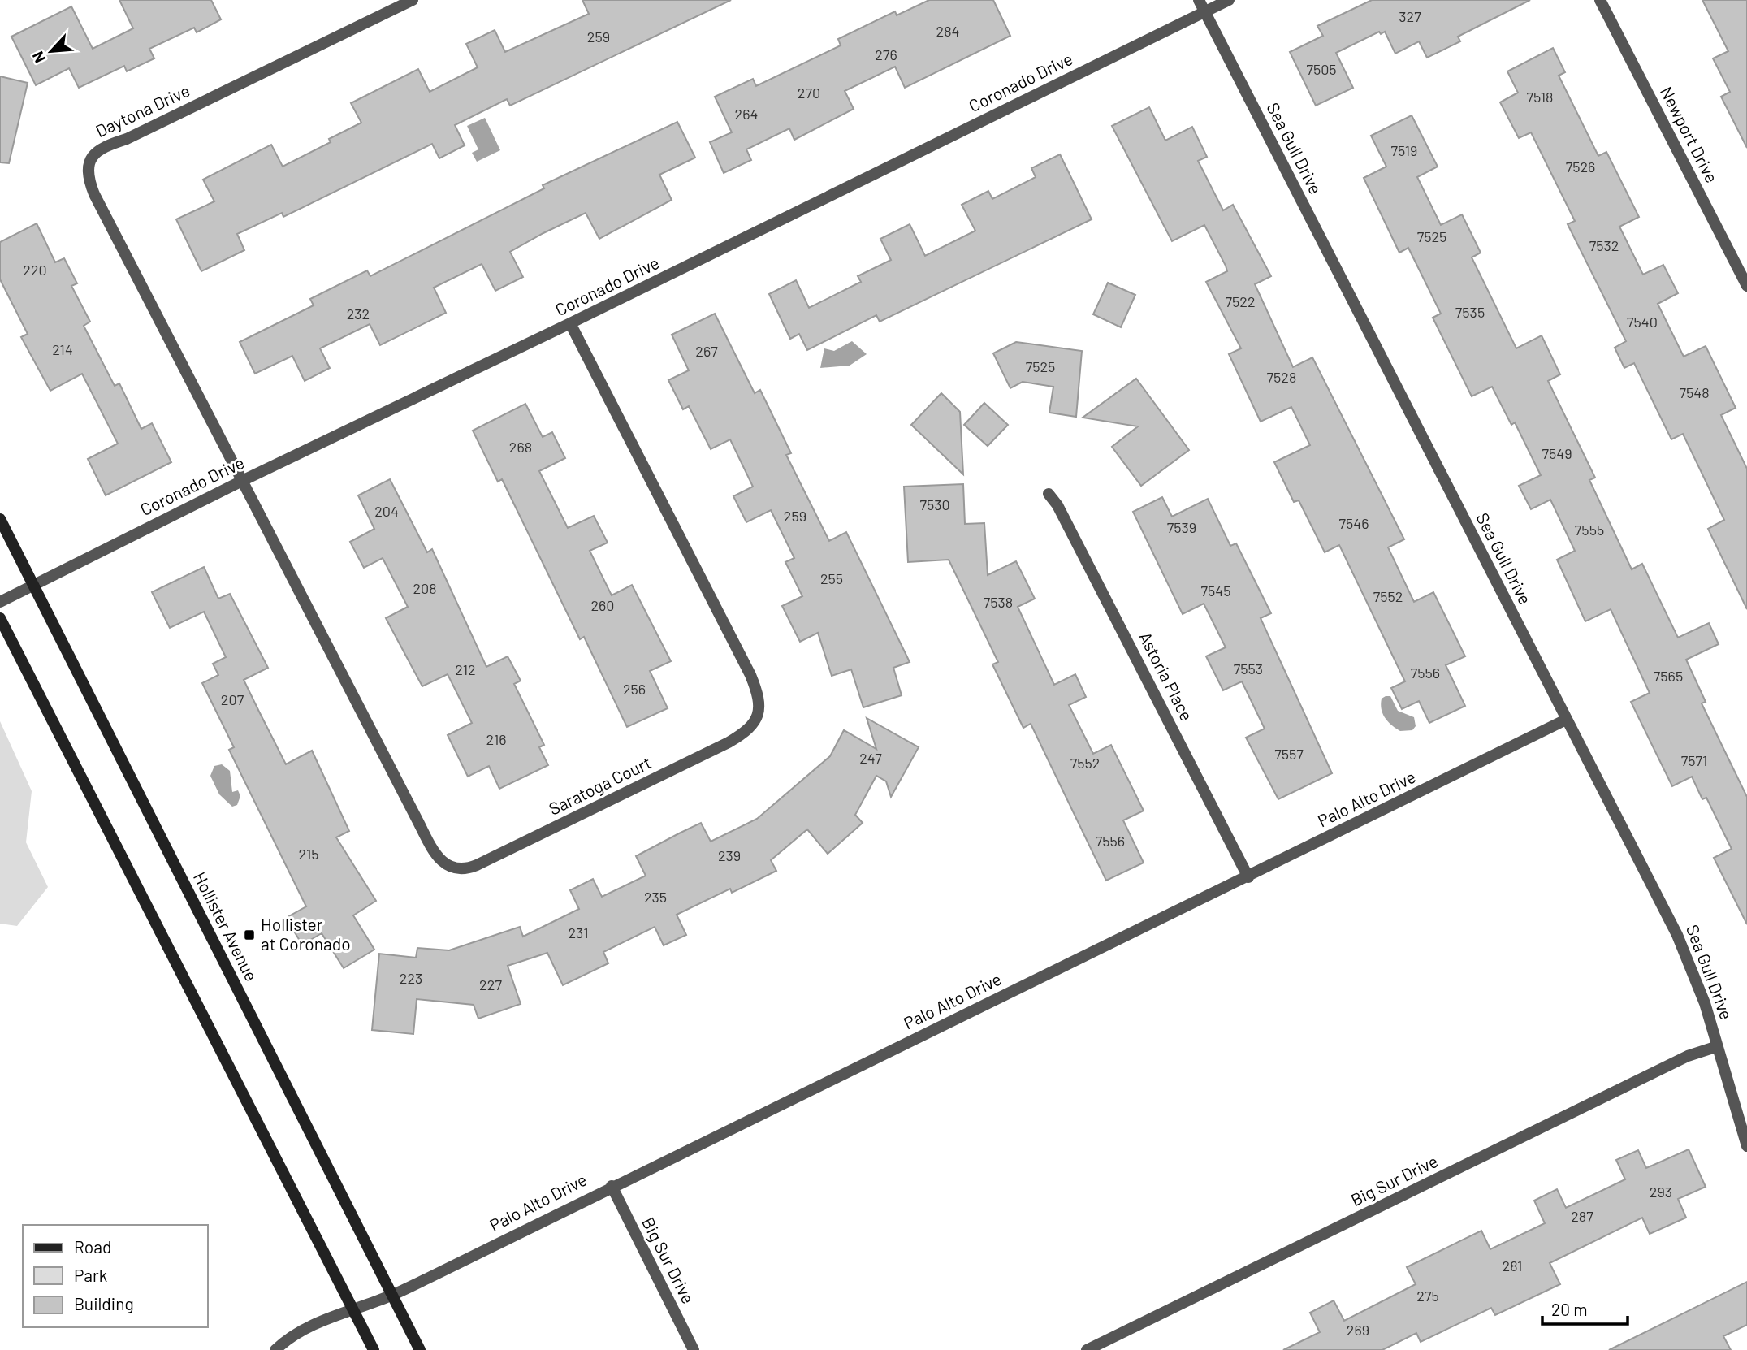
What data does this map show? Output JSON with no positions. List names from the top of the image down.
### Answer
{
  "streets": {
    "main road": ["Hollister Avenue"],
    "street": [
      "Coronado Drive",
      "Daytona Drive",
      "Newport Drive",
      "Sea Gull Drive",
      "Astoria Place",
      "Saratoga Court",
      "Palo Alto Drive",
      "Big Sur Drive"
    ]
  },
  "crossings": [
    ["Coronado Drive", "Daytona Drive"],
    ["Coronado Drive", "Sea Gull Drive"],
    ["Coronado Drive", "Saratoga Court"],
    ["Coronado Drive", "Hollister Avenue"],
    ["Daytona Drive", "Saratoga Court"],
    ["Sea Gull Drive", "Palo Alto Drive"],
    ["Sea Gull Drive", "Big Sur Drive"],
    ["Astoria Place", "Palo Alto Drive"],
    ["Palo Alto Drive", "Hollister Avenue"],
    ["Palo Alto Drive", "Big Sur Drive"]
  ],
  "places": {
    "transit": ["Hollister at Coronado"]
  },
  "house_numbers": [
    "327",
    "284",
    "259",
    "276",
    "7505",
    "270",
    "7518",
    "264",
    "7519",
    "7526",
    "7525",
    "7532",
    "220",
    "7522",
    "7535",
    "232",
    "7540",
    "214",
    "267",
    "7525",
    "7528",
    "7548",
    "268",
    "7549",
    "7530",
    "204",
    "259",
    "7546",
    "7539",
    "7555",
    "255",
    "208",
    "7545",
    "7552",
    "7538",
    "260",
    "7553",
    "212",
    "7556",
    "7565",
    "256",
    "207",
    "216",
    "7557",
    "247",
    "7571",
    "7552",
    "7556",
    "215",
    "239",
    "235",
    "231",
    "223",
    "227",
    "293",
    "287",
    "281",
    "275",
    "269"
  ],
  "legend": ["Road", "Park", "Building"],
  "scale_bar": "20 m",
  "north": "bottom left"
}
